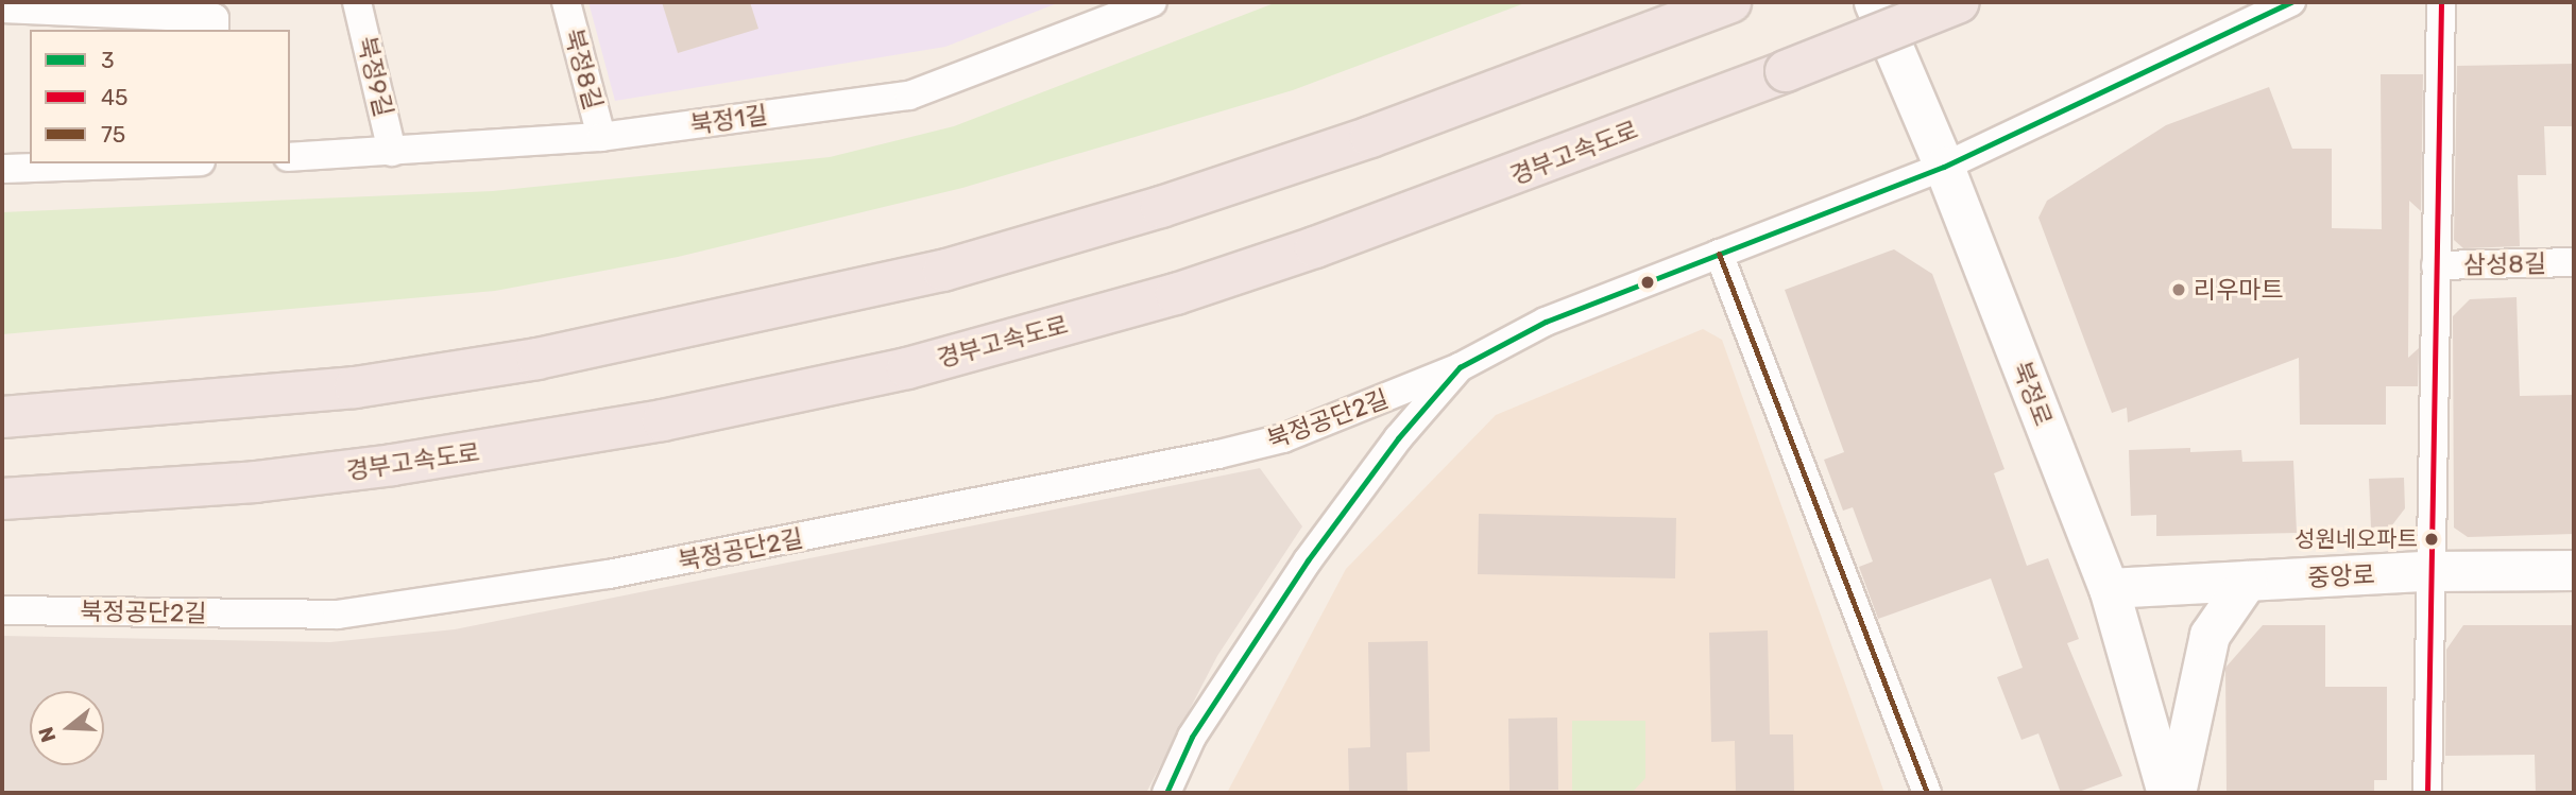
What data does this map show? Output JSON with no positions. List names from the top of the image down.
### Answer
{
  "streets": {
    "highway": ["경부고속도로"],
    "street": [
      "북정8길",
      "북정9길",
      "북정1길",
      "삼성8길",
      "북정로",
      "북정공단2길",
      "중앙로"
    ]
  },
  "crossings": [
    ["북정8길", "북정1길"],
    ["북정9길", "북정1길"],
    ["삼성8길", "중앙로"],
    ["북정로", "중앙로"]
  ],
  "places": ["리우마트", "성원네오파트"],
  "lines": ["transit line 3", "transit line 45", "transit line 75"],
  "legend": ["3", "45", "75"],
  "north": "left"
}
